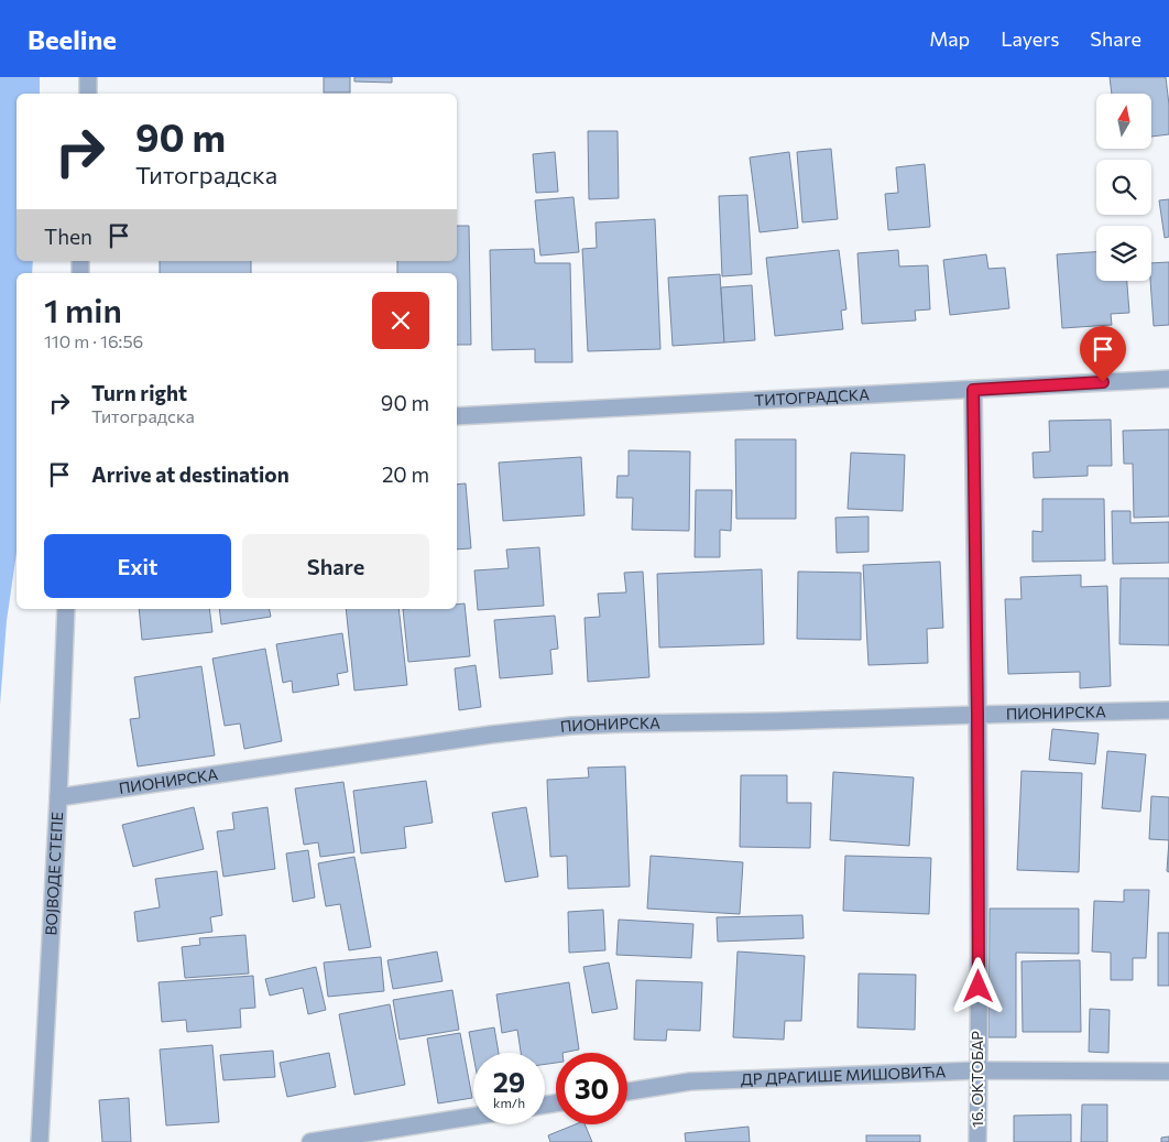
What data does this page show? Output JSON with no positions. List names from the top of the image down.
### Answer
{
  "streets": {
    "street": [
      "ТИТОГРАДСКА",
      "ПИОНИРСКА",
      "ВОЈВОДЕ СТЕПЕ",
      "ДР ДРАГИШЕ МИШОВИЋА",
      "16. ОКТОБАР"
    ]
  },
  "crossings": [
    ["ТИТОГРАДСКА", "16. ОКТОБАР"],
    ["ПИОНИРСКА", "ВОЈВОДЕ СТЕПЕ"],
    ["ПИОНИРСКА", "16. ОКТОБАР"],
    ["ДР ДРАГИШЕ МИШОВИЋА", "16. ОКТОБАР"]
  ],
  "north": "top",
  "page": {
    "header": "Beeline",
    "nav": ["Map", "Layers", "Share"],
    "turn": ["90 m", "Титоградска"],
    "then": "Then",
    "heading": ["1 min", "110 m · 16:56"],
    "list": [
      {
        "name": "Turn right",
        "note": "Титоградска",
        "value": "90 m"
      },
      {
        "name": "Arrive at destination",
        "value": "20 m"
      }
    ],
    "buttons": ["Exit", "Share"],
    "speed": "29 km/h",
    "limit": "30"
  }
}
